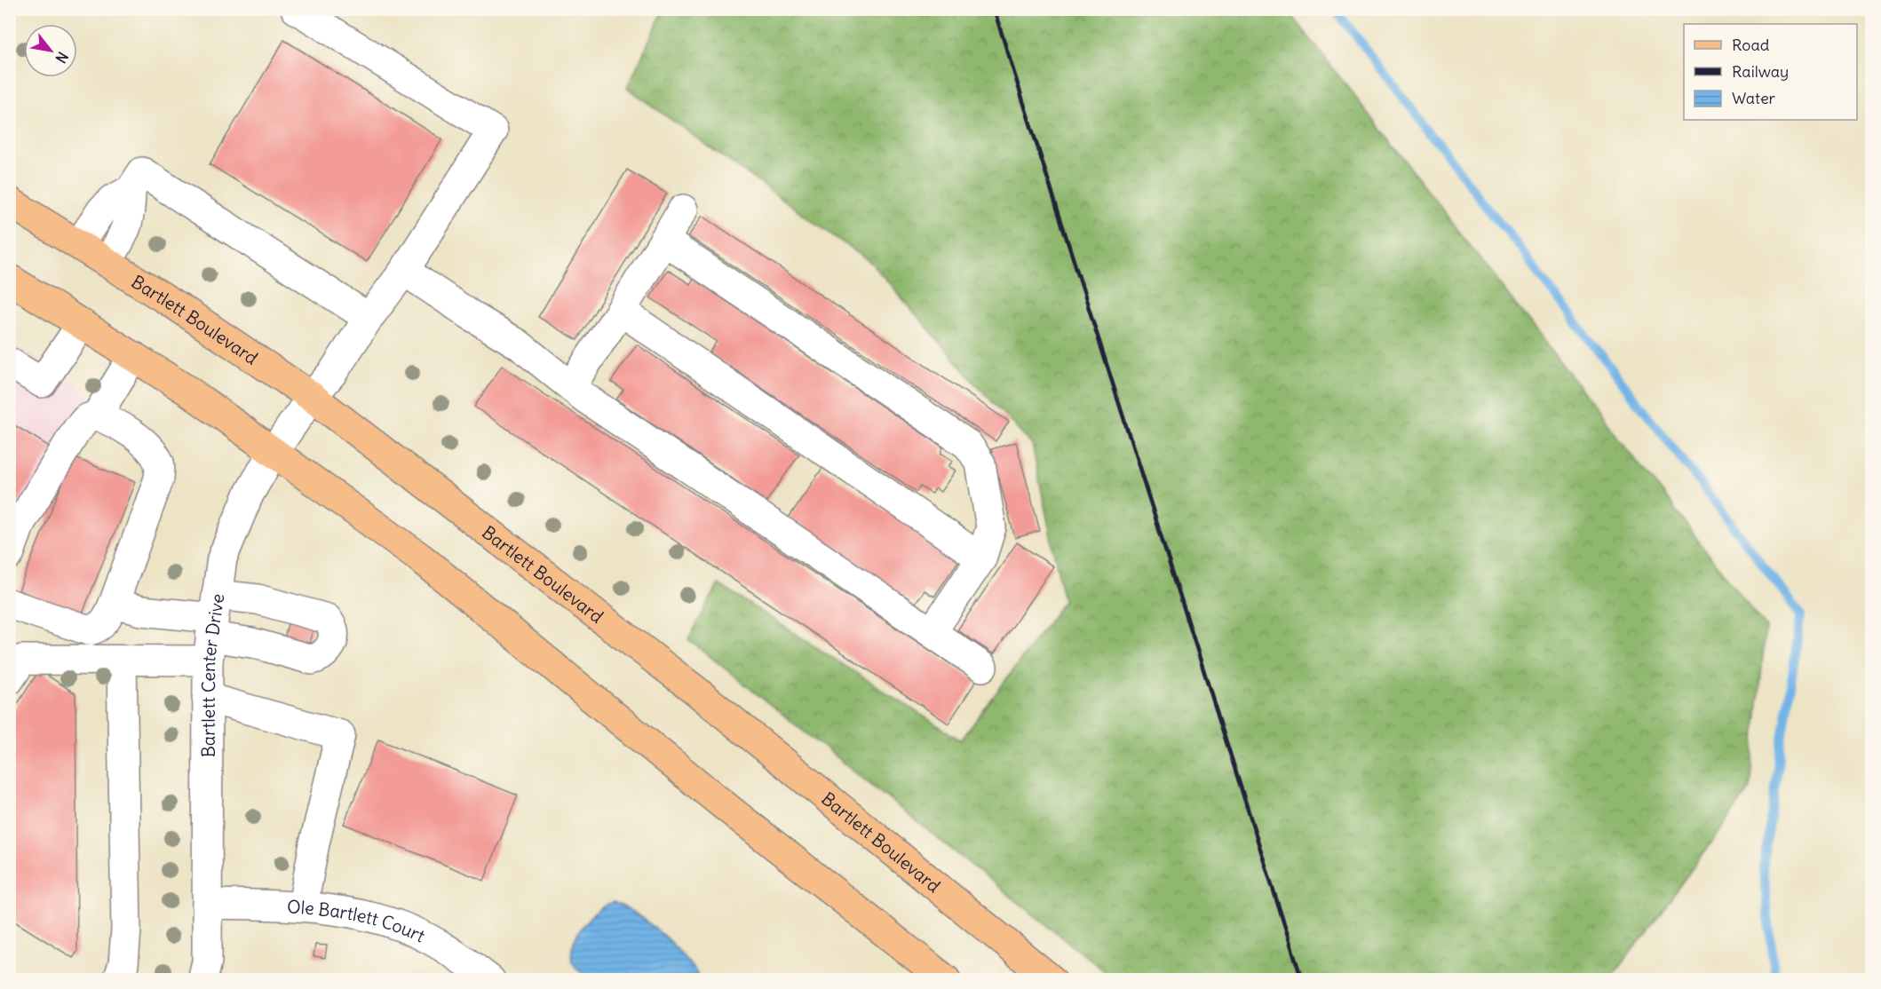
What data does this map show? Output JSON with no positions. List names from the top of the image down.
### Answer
{
  "streets": {
    "main road": ["Bartlett Boulevard"],
    "street": ["Bartlett Center Drive", "Ole Bartlett Court"]
  },
  "crossings": [
    ["Bartlett Boulevard", "Bartlett Center Drive"],
    ["Bartlett Center Drive", "Ole Bartlett Court"]
  ],
  "legend": ["Road", "Railway", "Water"],
  "north": "bottom right"
}
